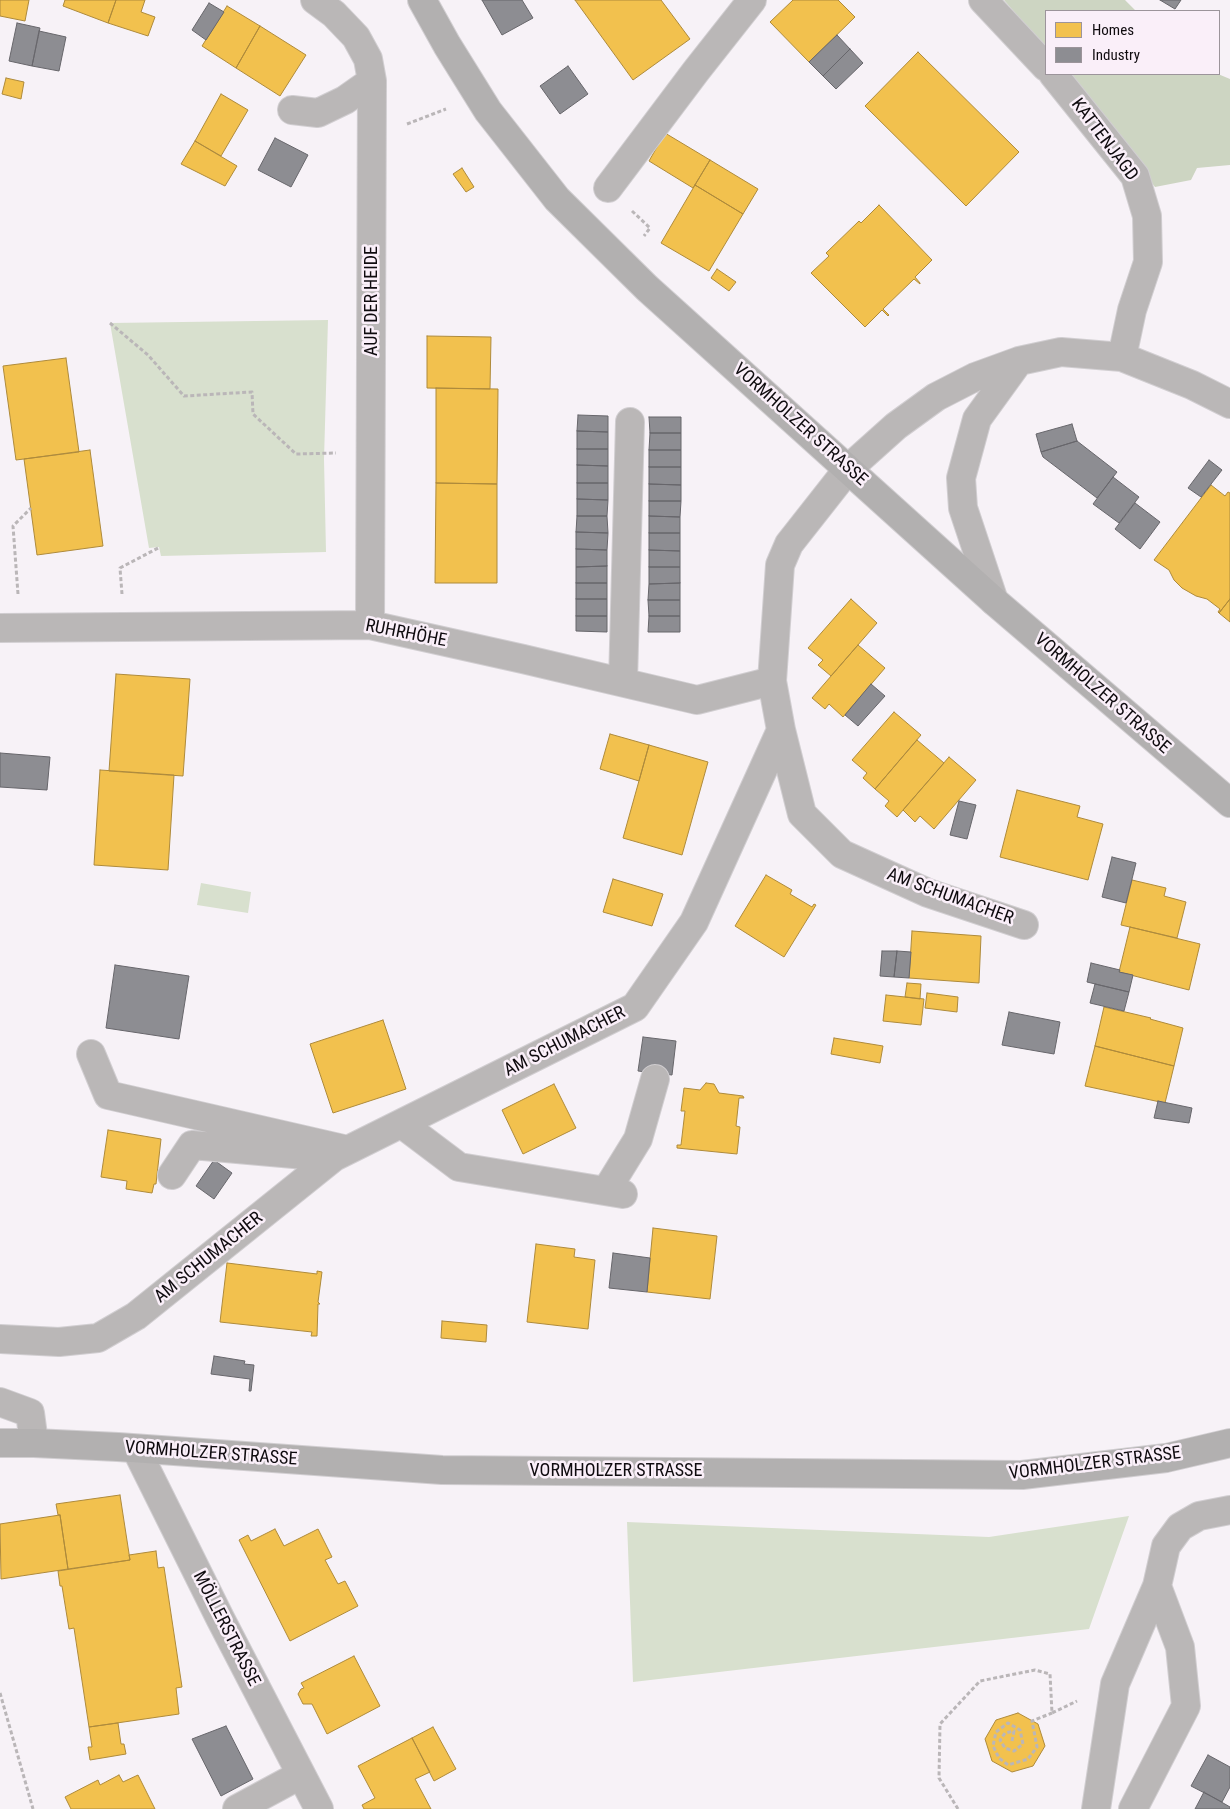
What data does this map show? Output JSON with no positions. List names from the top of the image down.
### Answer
{
  "streets": {
    "main road": ["VORMHOLZER STRASSE"],
    "street": [
      "KATTENJAGD",
      "AUF DER HEIDE",
      "RUHRHÖHE",
      "AM SCHUMACHER",
      "MÖLLERSTRASSE"
    ]
  },
  "crossings": [
    ["KATTENJAGD", "AM SCHUMACHER"],
    ["AUF DER HEIDE", "RUHRHÖHE"],
    ["VORMHOLZER STRASSE", "AM SCHUMACHER"],
    ["VORMHOLZER STRASSE", "MÖLLERSTRASSE"],
    ["RUHRHÖHE", "AM SCHUMACHER"]
  ],
  "legend": ["Homes", "Industry"]
}
